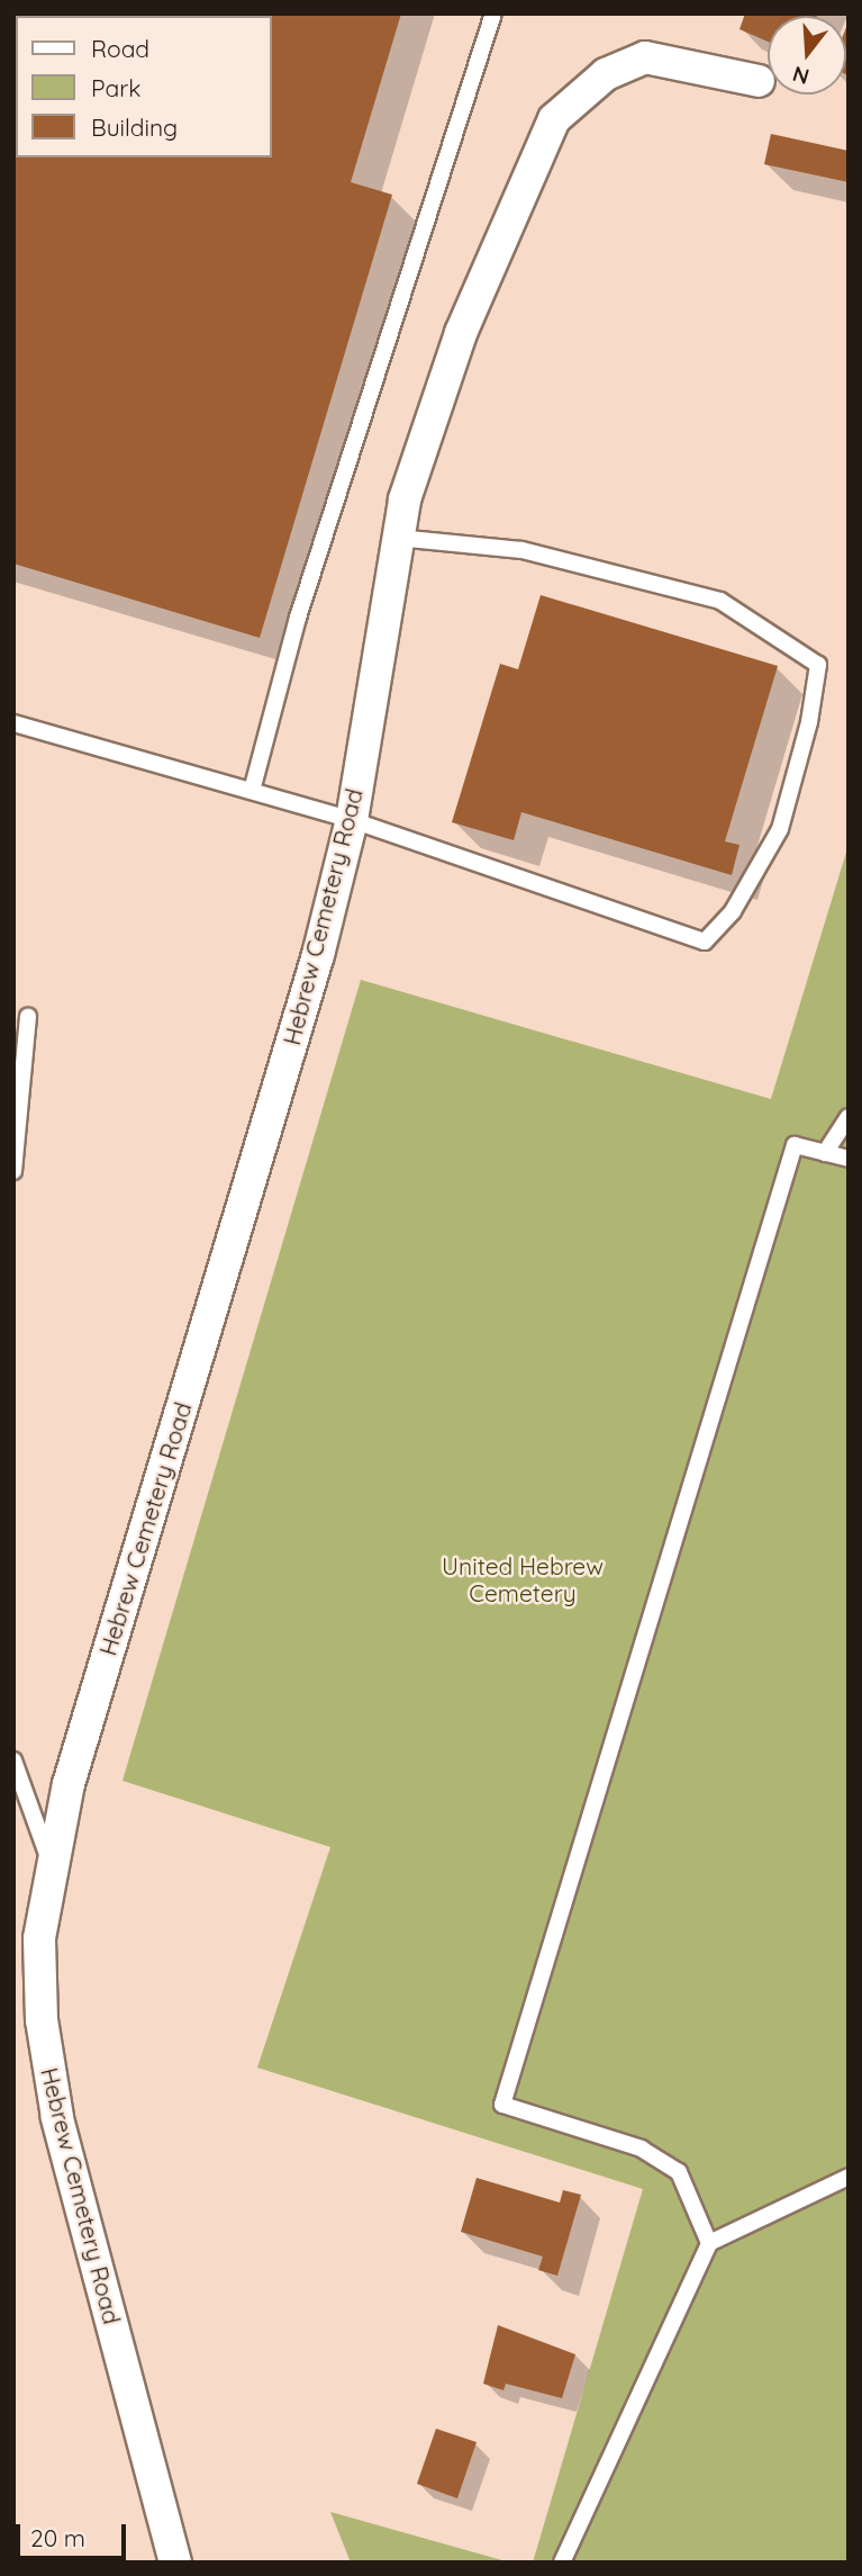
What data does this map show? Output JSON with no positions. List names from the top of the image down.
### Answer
{
  "streets": {
    "street": ["Hebrew Cemetery Road"]
  },
  "parks": ["United Hebrew Cemetery"],
  "legend": ["Road", "Park", "Building"],
  "scale_bar": "20 m",
  "north": "bottom"
}
